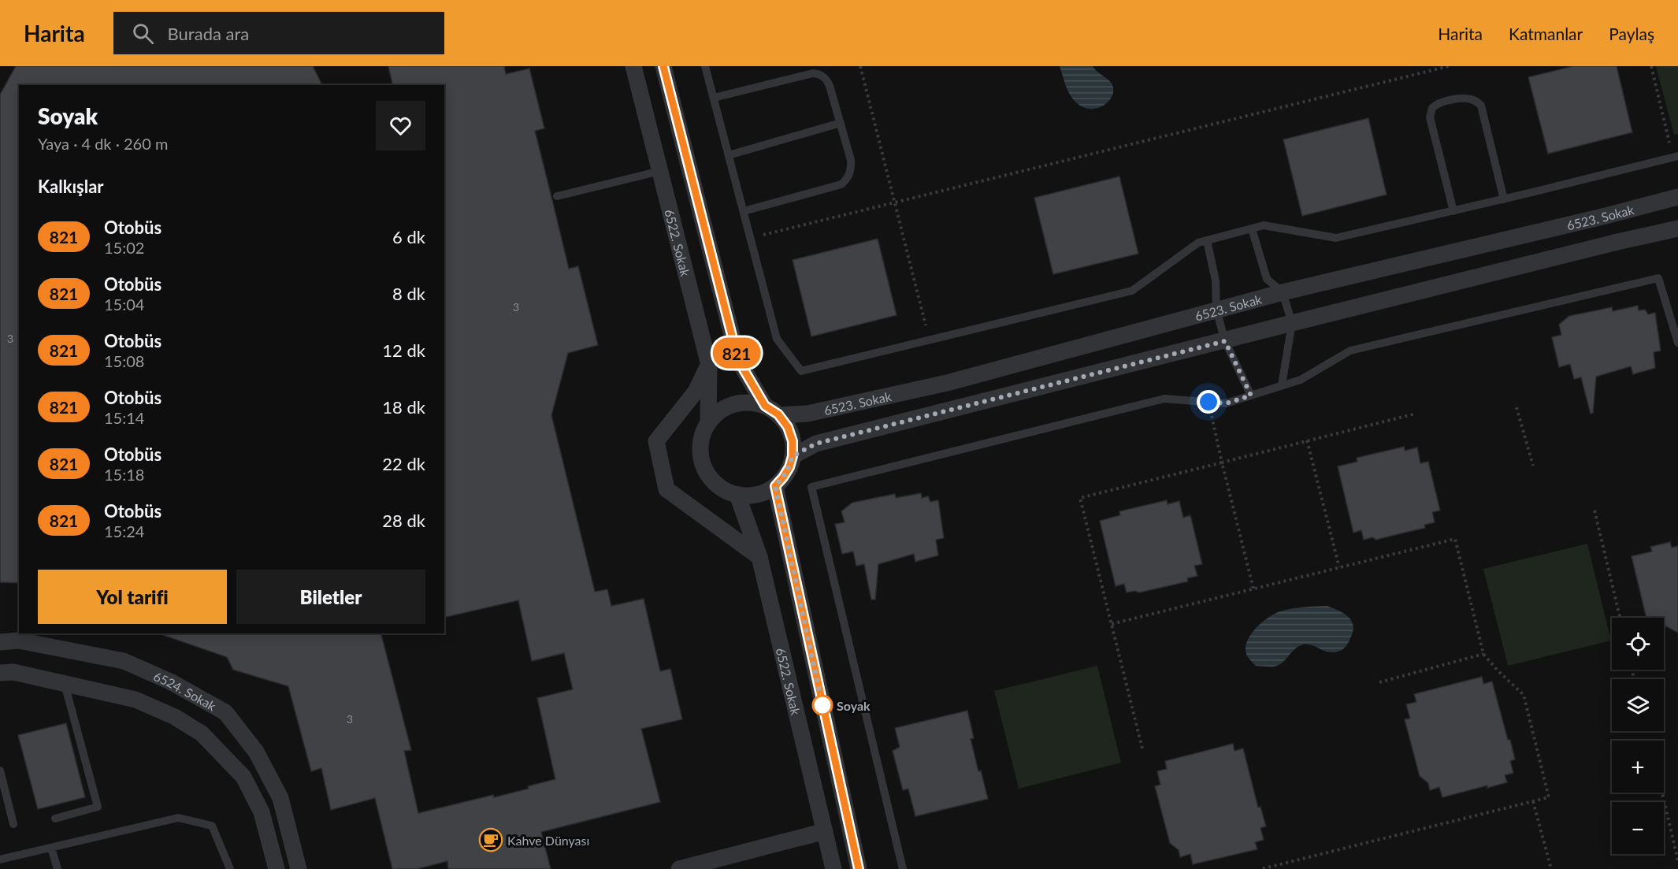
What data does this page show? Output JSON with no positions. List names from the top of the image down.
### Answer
{
  "streets": {
    "street": ["6523. Sokak", "6522. Sokak", "6524. Sokak"]
  },
  "crossings": [
    ["6523. Sokak", "6522. Sokak"]
  ],
  "places": {
    "other": ["Soyak"],
    "cafe": ["Kahve Dünyası"]
  },
  "lines": ["bus line 821"],
  "house_numbers": ["3", "3", "3"],
  "page": {
    "header": "Harita",
    "search": "Burada ara",
    "nav": ["Harita", "Katmanlar", "Paylaş"],
    "on_map": "821",
    "heading": [
      ["Soyak", "Yaya · 4 dk · 260 m"],
      "Kalkışlar"
    ],
    "list": [
      {
        "mark": "821",
        "name": "Otobüs",
        "note": "15:02",
        "value": "6 dk"
      },
      {
        "mark": "821",
        "name": "Otobüs",
        "note": "15:04",
        "value": "8 dk"
      },
      {
        "mark": "821",
        "name": "Otobüs",
        "note": "15:08",
        "value": "12 dk"
      },
      {
        "mark": "821",
        "name": "Otobüs",
        "note": "15:14",
        "value": "18 dk"
      },
      {
        "mark": "821",
        "name": "Otobüs",
        "note": "15:18",
        "value": "22 dk"
      },
      {
        "mark": "821",
        "name": "Otobüs",
        "note": "15:24",
        "value": "28 dk"
      }
    ],
    "buttons": ["Yol tarifi", "Biletler"],
    "map_buttons": ["+", "−"]
  }
}
